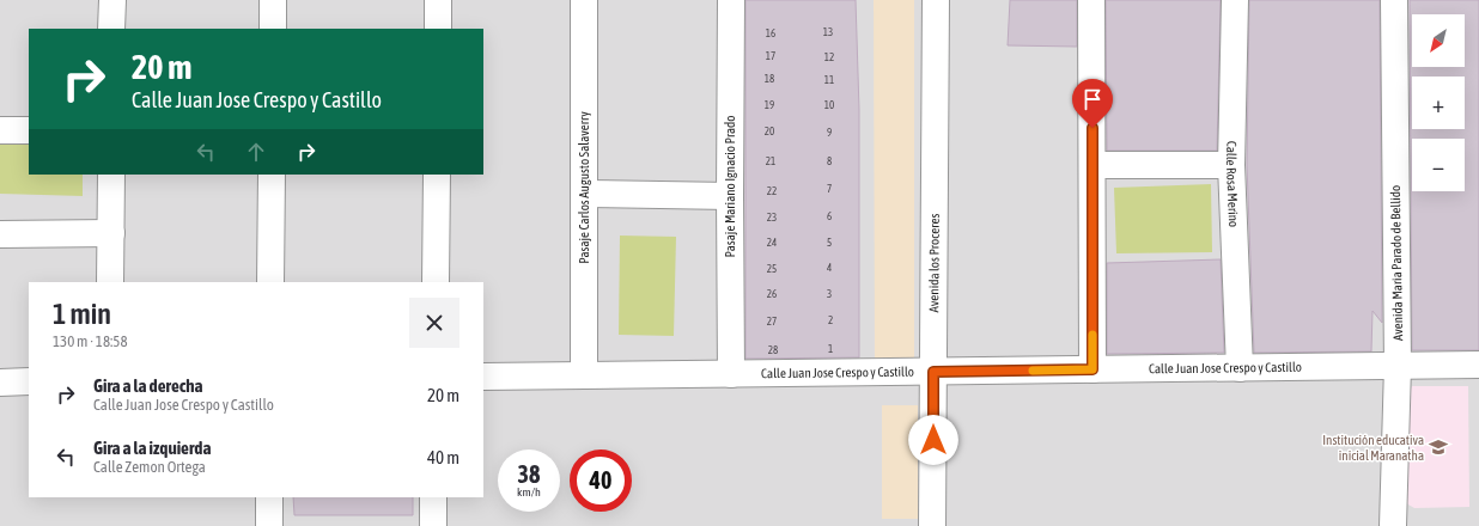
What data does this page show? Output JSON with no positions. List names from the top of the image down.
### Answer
{
  "streets": {
    "street": [
      "Calle Rosa Merino",
      "Pasaje Mariano Ignacio Prado",
      "Pasaje Carlos Augusto Salaverry",
      "Avenida los Proceres",
      "Avenida Maria Parado de Bellido",
      "Calle Juan Jose Crespo y Castillo"
    ]
  },
  "crossings": [
    ["Calle Rosa Merino", "Calle Juan Jose Crespo y Castillo"],
    ["Pasaje Mariano Ignacio Prado", "Calle Juan Jose Crespo y Castillo"],
    ["Pasaje Carlos Augusto Salaverry", "Calle Juan Jose Crespo y Castillo"],
    ["Avenida los Proceres", "Calle Juan Jose Crespo y Castillo"],
    ["Avenida Maria Parado de Bellido", "Calle Juan Jose Crespo y Castillo"]
  ],
  "places": {
    "school or university": ["Institución educativa inicial Maranatha"]
  },
  "house_numbers": [
    "13",
    "16",
    "17",
    "12",
    "18",
    "11",
    "19",
    "10",
    "20",
    "9",
    "21",
    "8",
    "7",
    "22",
    "6",
    "23",
    "24",
    "5",
    "4",
    "25",
    "26",
    "3",
    "2",
    "27",
    "1",
    "28"
  ],
  "north": "bottom left",
  "page": {
    "map_buttons": ["+", "−"],
    "turn": ["20 m", "Calle Juan Jose Crespo y Castillo"],
    "heading": ["1 min", "130 m · 18:58"],
    "list": [
      {
        "name": "Gira a la derecha",
        "note": "Calle Juan Jose Crespo y Castillo",
        "value": "20 m"
      },
      {
        "name": "Gira a la izquierda",
        "note": "Calle Zemon Ortega",
        "value": "40 m"
      }
    ],
    "speed": "38 km/h",
    "limit": "40"
  }
}
